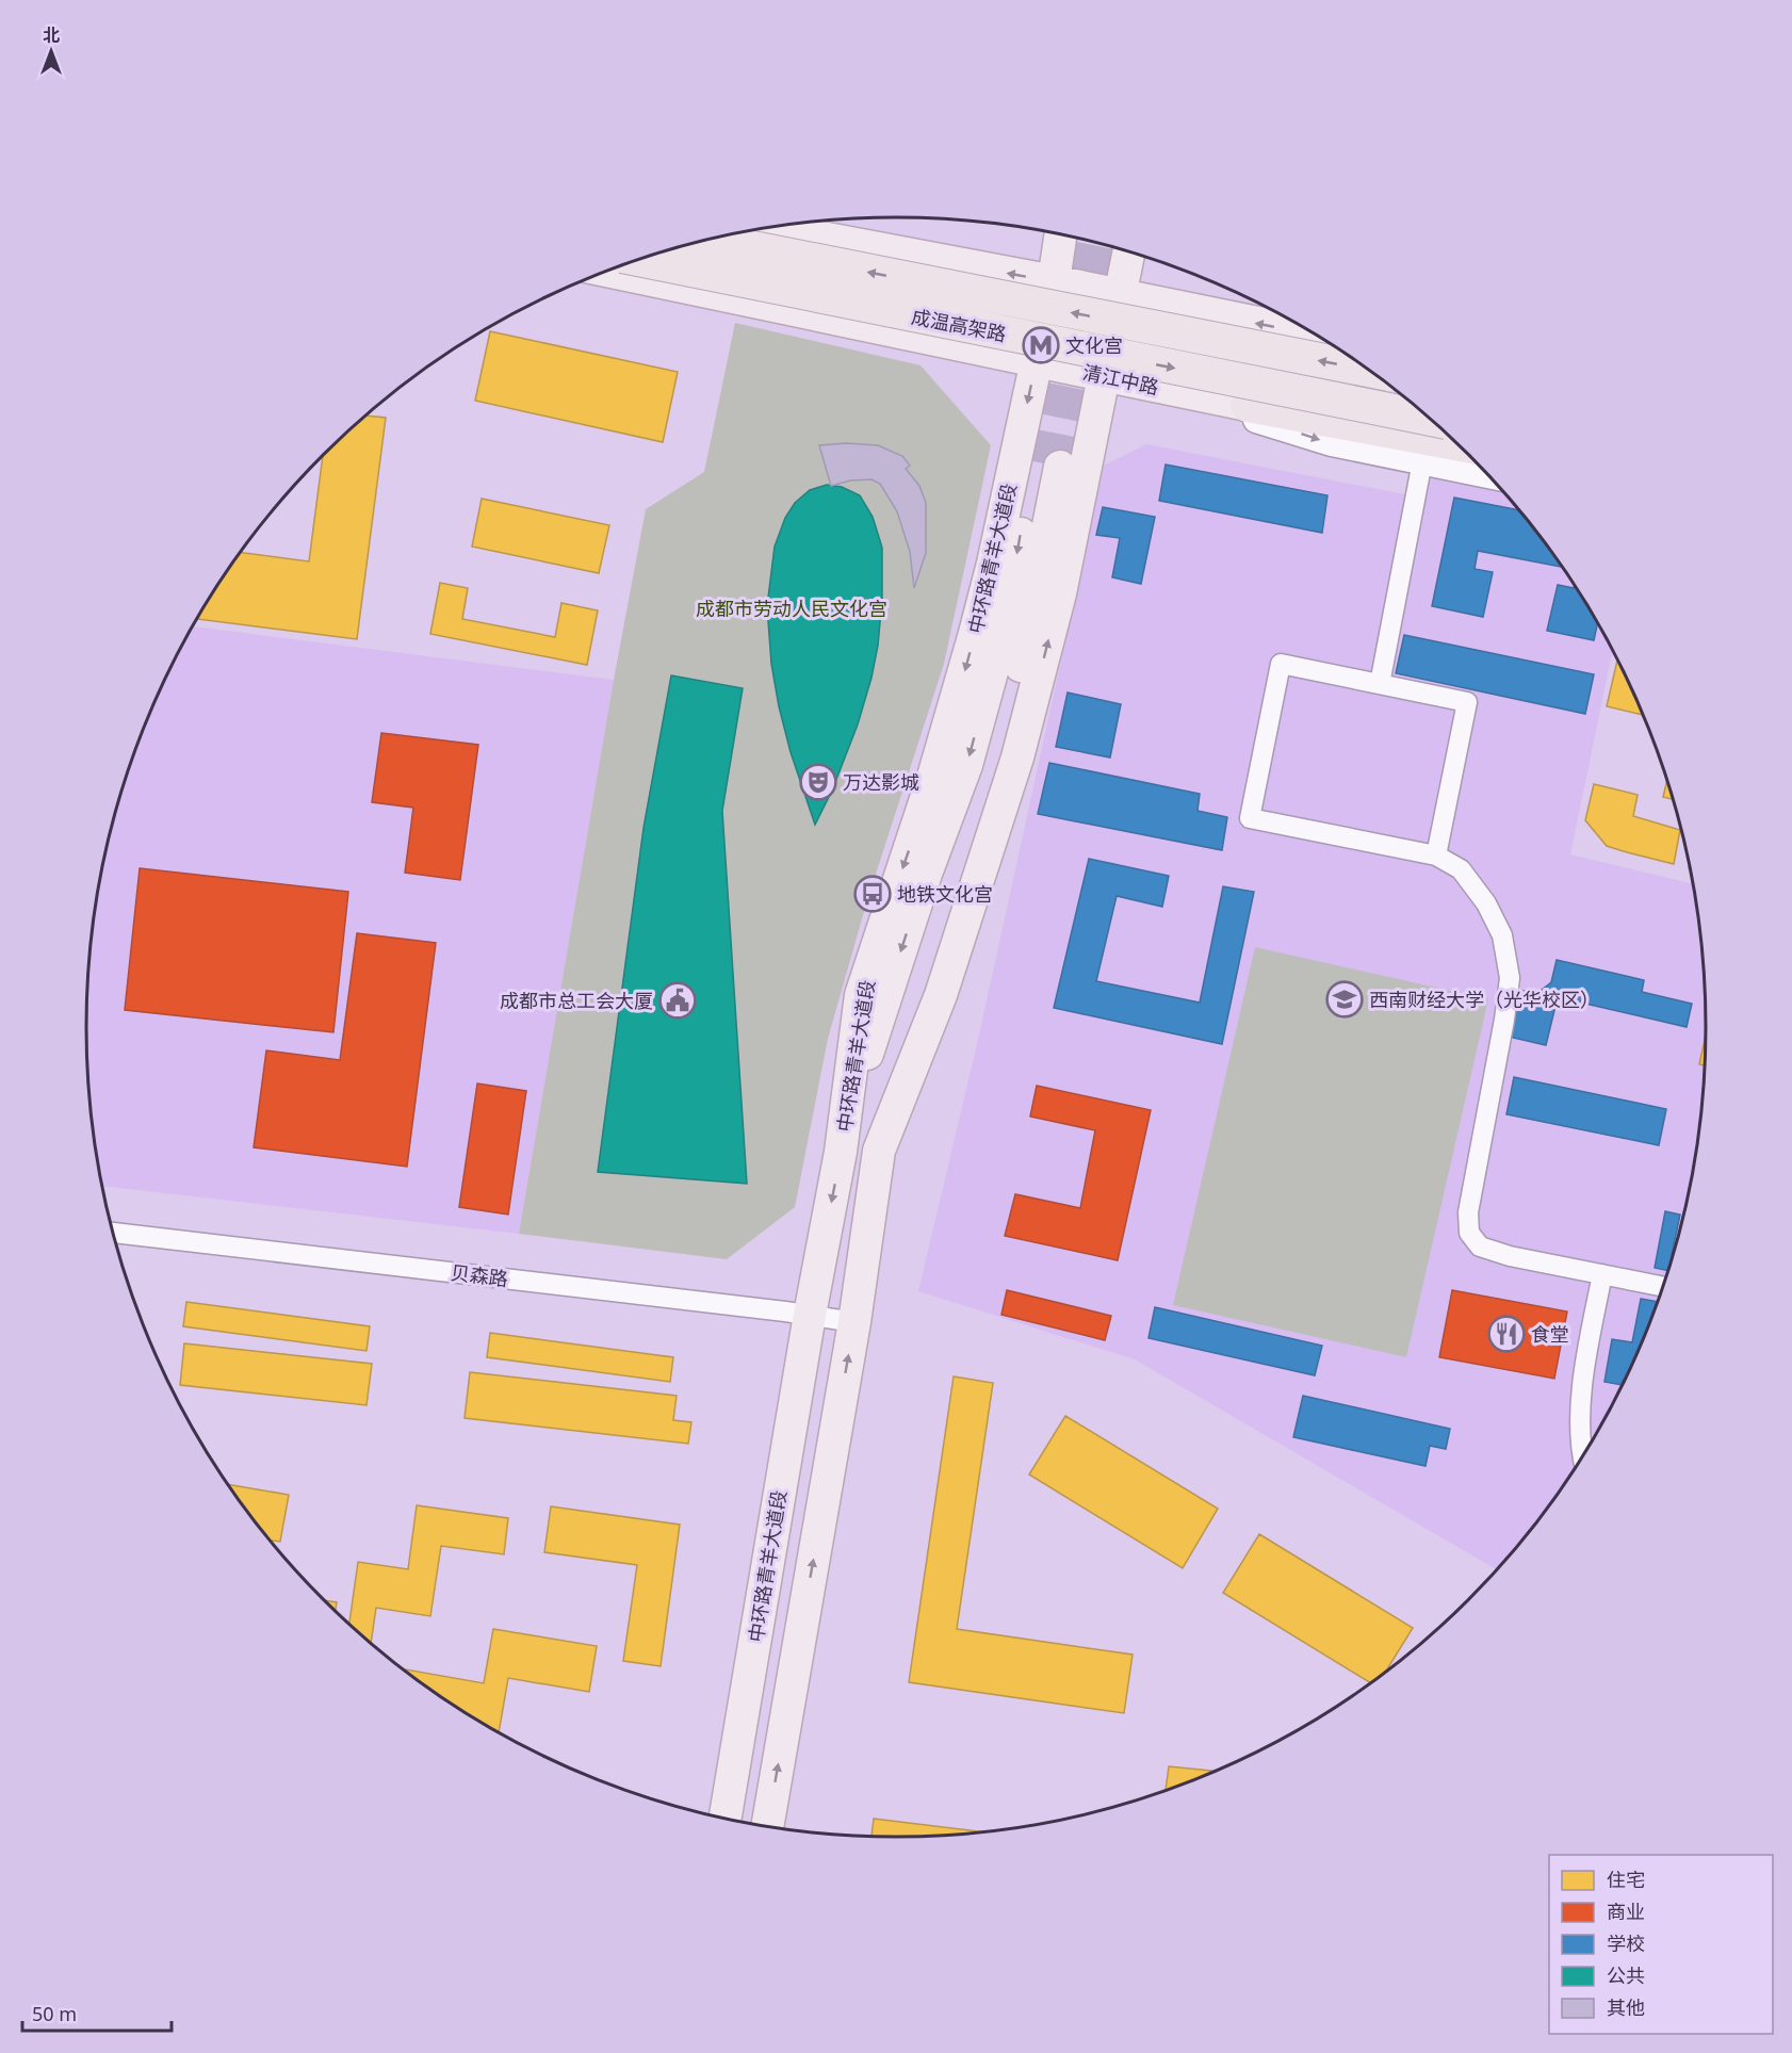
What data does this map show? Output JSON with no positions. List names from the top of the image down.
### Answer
{
  "streets": {
    "highway": ["成温高架路"],
    "main road": ["清江中路", "中环路青羊大道段"],
    "street": ["贝森路"]
  },
  "crossings": [
    ["清江中路", "中环路青羊大道段"],
    ["中环路青羊大道段", "贝森路"]
  ],
  "parks": ["成都市劳动人民文化宫"],
  "places": {
    "metro station": ["文化宫"],
    "theatre": ["万达影城"],
    "bus stop": ["地铁文化宫"],
    "school or university": ["西南财经大学（光华校区）"],
    "public building": ["成都市总工会大厦"],
    "restaurant": ["食堂"]
  },
  "legend": [
    "住宅",
    "商业",
    "学校",
    "公共",
    "其他"
  ],
  "scale_bar": "50 m",
  "north": "top"
}
